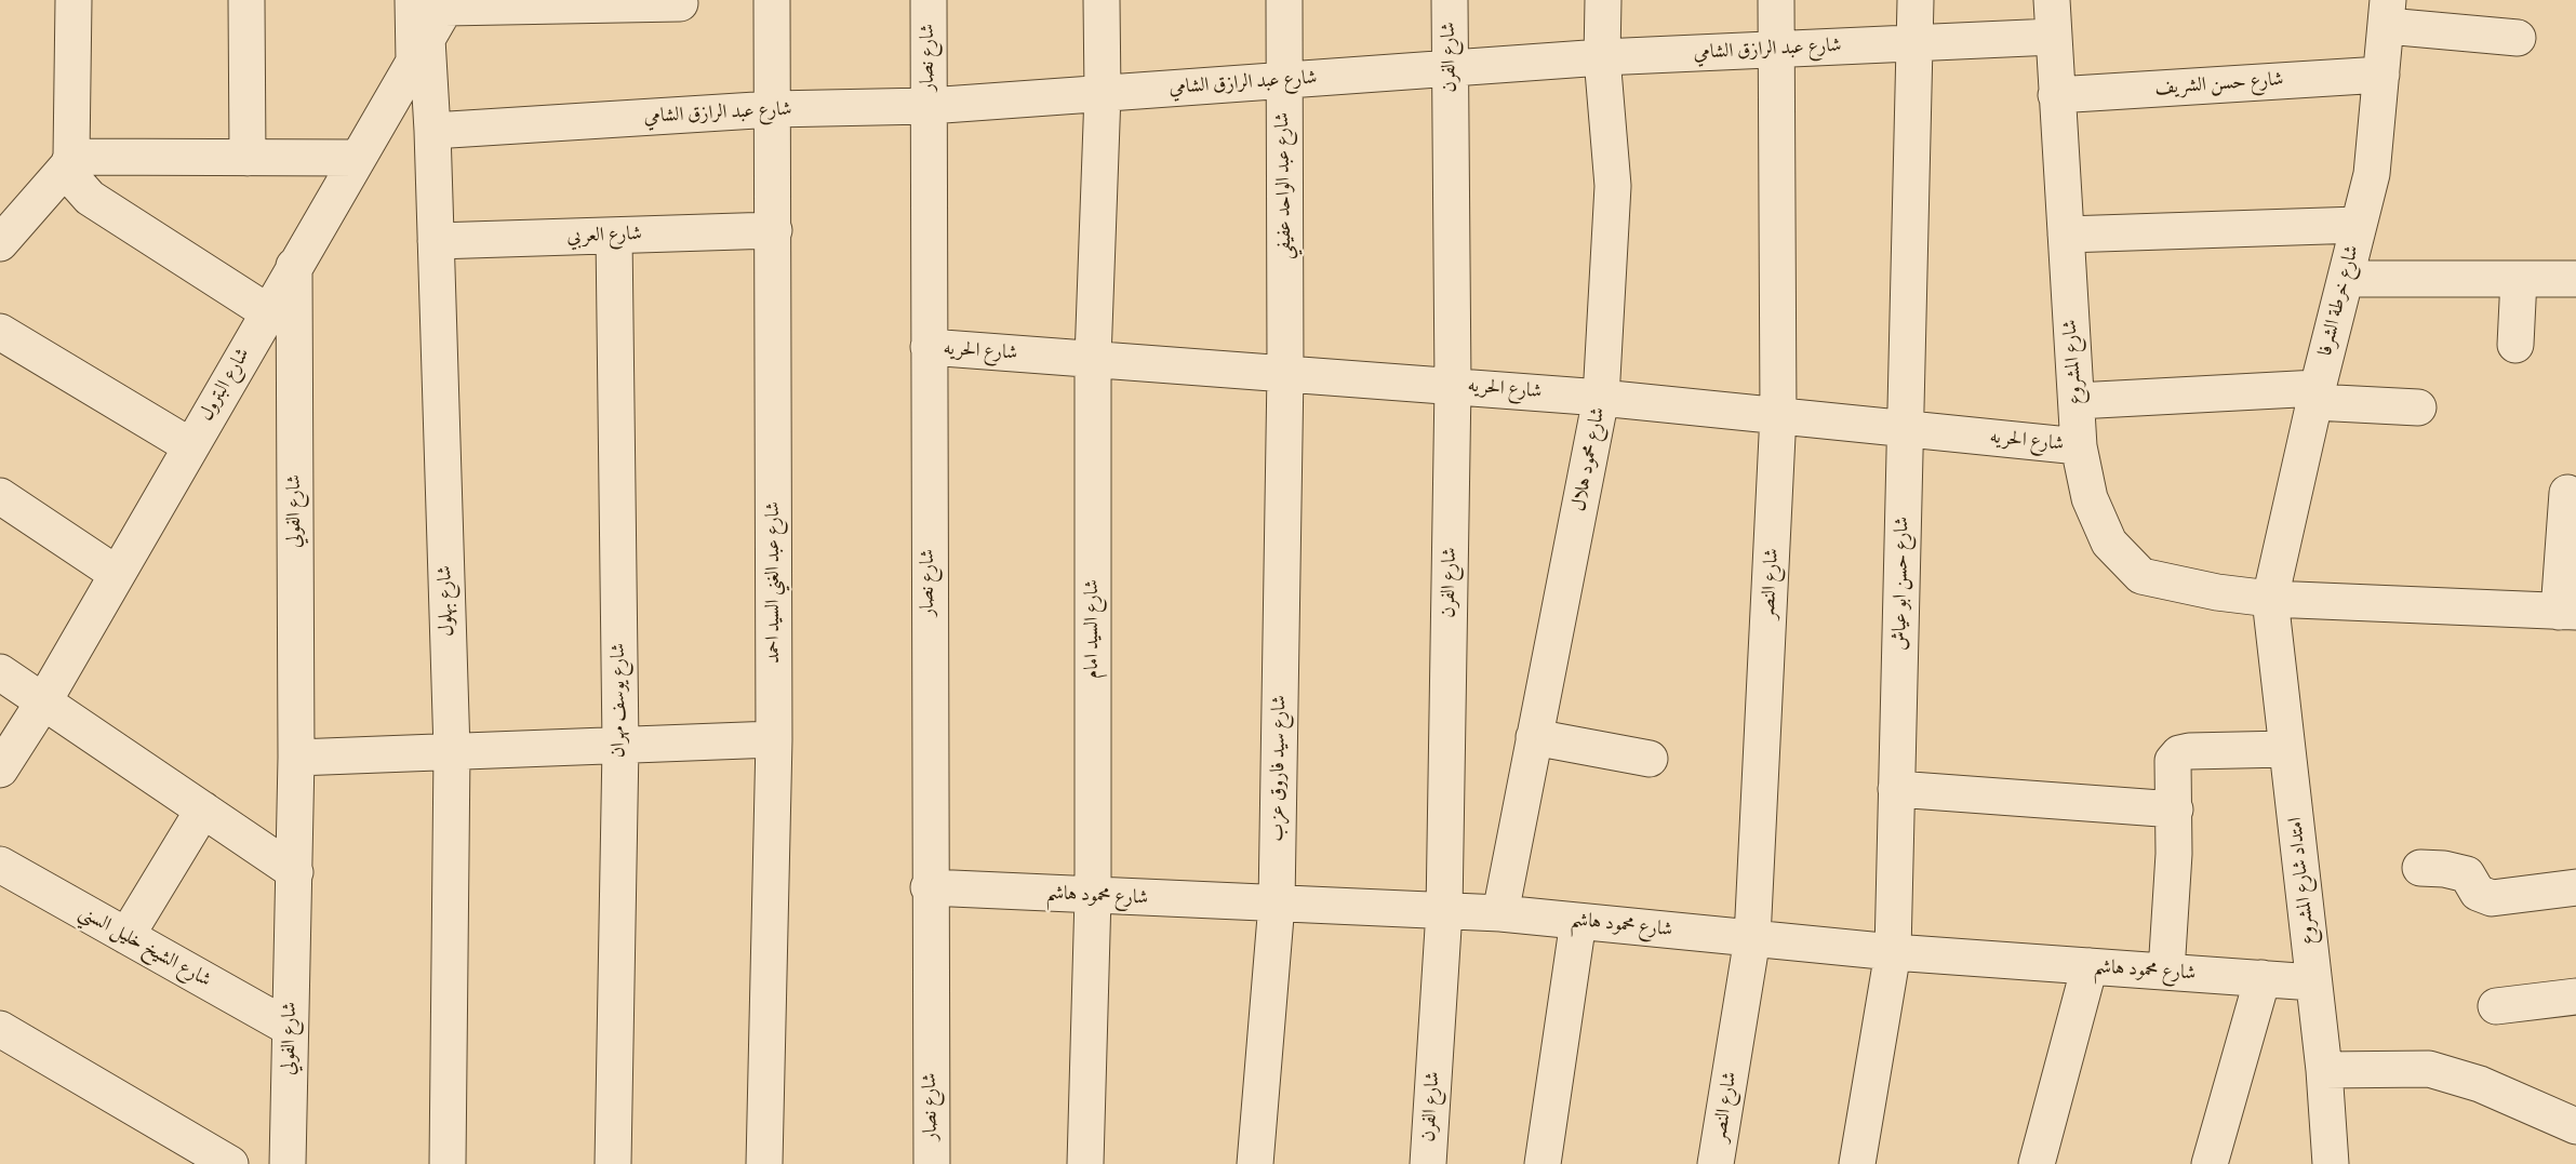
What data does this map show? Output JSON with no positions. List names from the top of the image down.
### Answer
{
  "streets": {
    "street": [
      "شارع عبد الرازق الشامي",
      "شارع نصار",
      "شارع الفرن",
      "شارع حسن الشريف",
      "شارع عبد الواحد عفيفي",
      "شارع العربي",
      "شارع خرطة الشرفا",
      "شارع الحريه",
      "شارع المشروع",
      "شارع البترول",
      "شارع محمود هلال",
      "شارع الفولي",
      "شارع عبد الغني السيد احمد",
      "شارع النصر",
      "شارع حسن ابو عياش",
      "شارع بهلول",
      "شارع السيد امام",
      "شارع يوسف مهران",
      "شارع سيد فاروق عزب",
      "امتداد شارع المشروع",
      "شارع محمود هاشم",
      "شارع الشيخ خليل السني"
    ]
  },
  "crossings": [
    ["شارع عبد الرازق الشامي", "شارع نصار"],
    ["شارع عبد الرازق الشامي", "شارع الفرن"],
    ["شارع عبد الرازق الشامي", "شارع عبد الواحد عفيفي"],
    ["شارع عبد الرازق الشامي", "شارع المشروع"],
    ["شارع عبد الرازق الشامي", "شارع محمود هلال"],
    ["شارع عبد الرازق الشامي", "شارع عبد الغني السيد احمد"],
    ["شارع عبد الرازق الشامي", "شارع النصر"],
    ["شارع عبد الرازق الشامي", "شارع حسن ابو عياش"],
    ["شارع عبد الرازق الشامي", "شارع بهلول"],
    ["شارع عبد الرازق الشامي", "شارع السيد امام"],
    ["شارع نصار", "شارع الحريه"],
    ["شارع نصار", "شارع محمود هاشم"],
    ["شارع الفرن", "شارع الحريه"],
    ["شارع الفرن", "شارع محمود هاشم"],
    ["شارع حسن الشريف", "شارع خرطة الشرفا"],
    ["شارع حسن الشريف", "شارع المشروع"],
    ["شارع عبد الواحد عفيفي", "شارع الحريه"],
    ["شارع عبد الواحد عفيفي", "شارع سيد فاروق عزب"],
    ["شارع العربي", "شارع عبد الغني السيد احمد"],
    ["شارع العربي", "شارع بهلول"],
    ["شارع العربي", "شارع يوسف مهران"],
    ["شارع خرطة الشرفا", "شارع المشروع"],
    ["شارع خرطة الشرفا", "امتداد شارع المشروع"],
    ["شارع الحريه", "شارع المشروع"],
    ["شارع الحريه", "شارع محمود هلال"],
    ["شارع الحريه", "شارع النصر"],
    ["شارع الحريه", "شارع حسن ابو عياش"],
    ["شارع الحريه", "شارع السيد امام"],
    ["شارع الحريه", "شارع سيد فاروق عزب"],
    ["شارع المشروع", "امتداد شارع المشروع"],
    ["شارع البترول", "شارع الفولي"],
    ["شارع البترول", "شارع بهلول"],
    ["شارع محمود هلال", "شارع محمود هاشم"],
    ["شارع الفولي", "شارع الشيخ خليل السني"],
    ["شارع النصر", "شارع محمود هاشم"],
    ["شارع حسن ابو عياش", "شارع محمود هاشم"],
    ["شارع السيد امام", "شارع محمود هاشم"],
    ["شارع سيد فاروق عزب", "شارع محمود هاشم"],
    ["امتداد شارع المشروع", "شارع محمود هاشم"]
  ]
}
